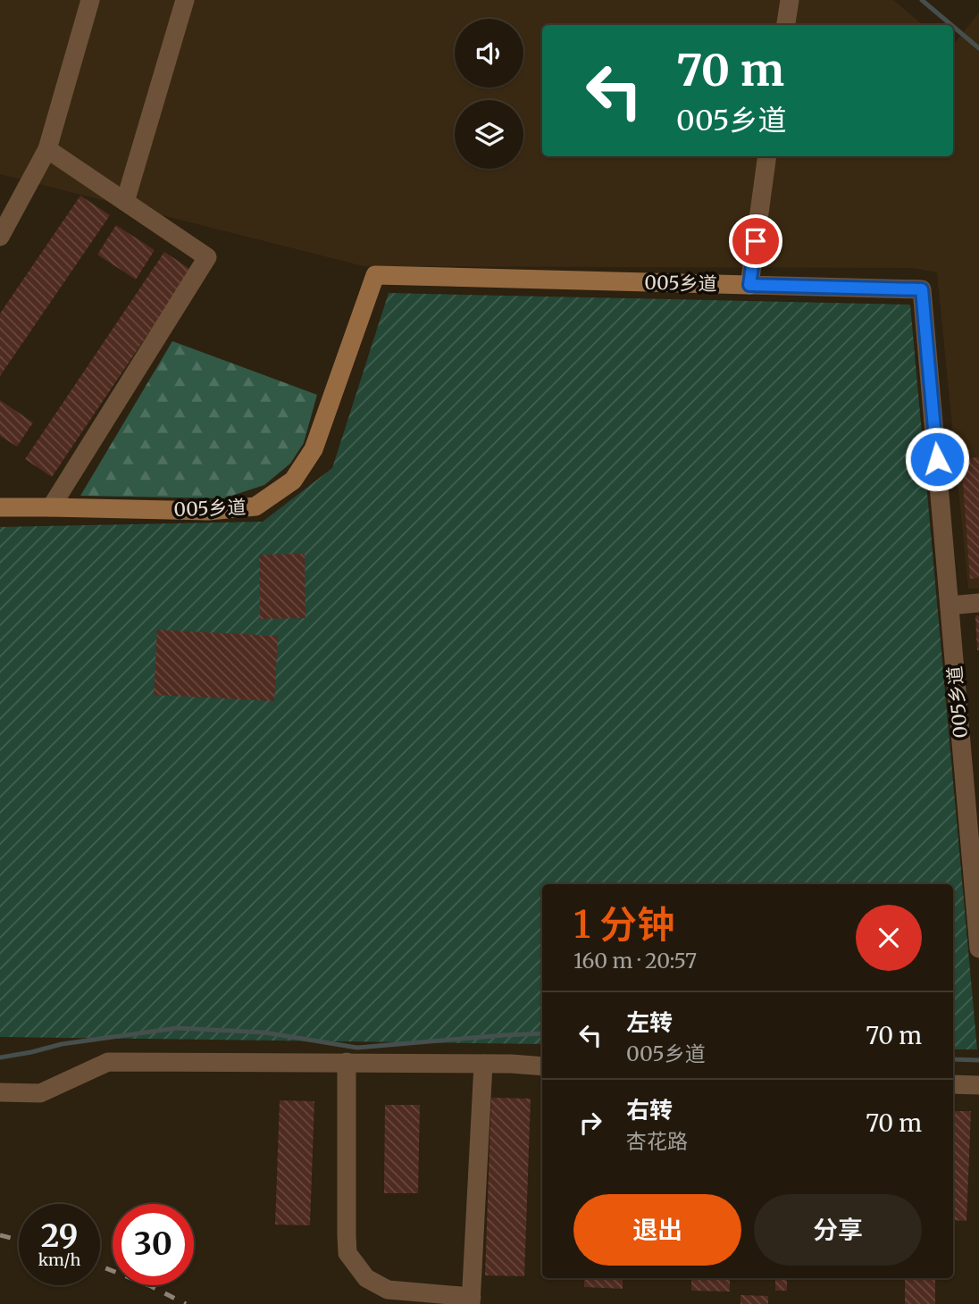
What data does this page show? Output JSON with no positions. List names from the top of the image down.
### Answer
{
  "streets": {
    "street": ["005乡道"]
  },
  "page": {
    "turn": ["70 m", "005乡道"],
    "heading": ["1 分钟", "160 m · 20:57"],
    "list": [
      {
        "name": "左转",
        "note": "005乡道",
        "value": "70 m"
      },
      {
        "name": "右转",
        "note": "杏花路",
        "value": "70 m"
      }
    ],
    "buttons": ["退出", "分享"],
    "speed": "29 km/h",
    "limit": "30"
  }
}
